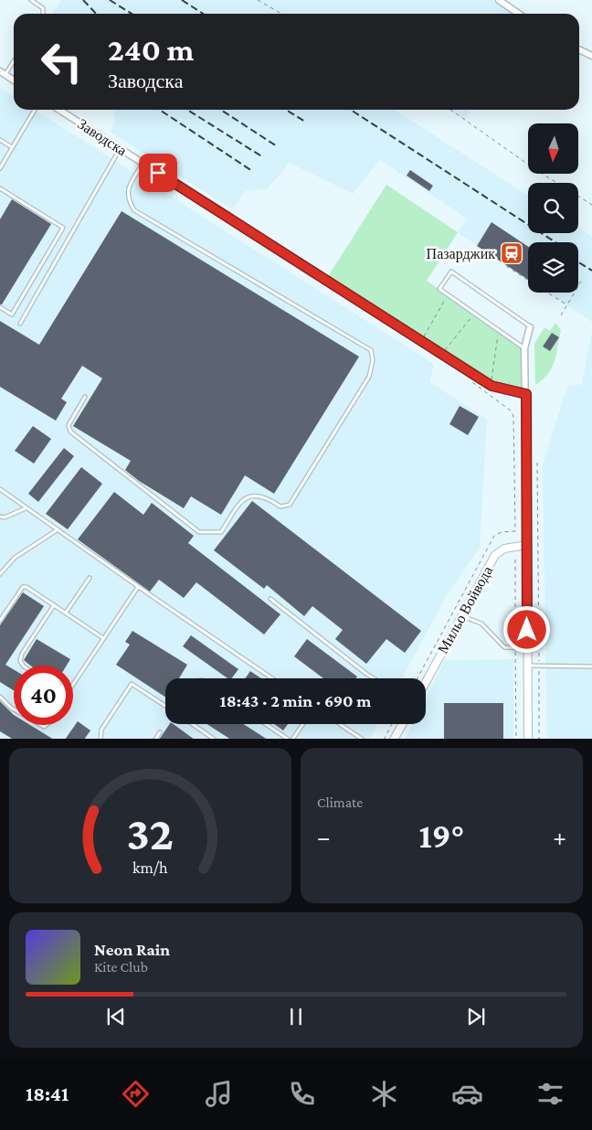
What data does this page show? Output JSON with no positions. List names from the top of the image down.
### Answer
{
  "streets": {
    "street": ["Заводска", "Мильо Войвода"]
  },
  "places": {
    "station": ["Пазарджик"]
  },
  "north": "bottom",
  "page": {
    "turn": ["240 m", "Заводска"],
    "limit": "40",
    "trip": "18:43 · 2 min · 690 m",
    "tile": "Climate",
    "heat": ["−", "19°", "+"],
    "song": ["Neon Rain", "Kite Club"],
    "tabs": "18:41",
    "gauge": ["32", "km/h"]
  }
}
